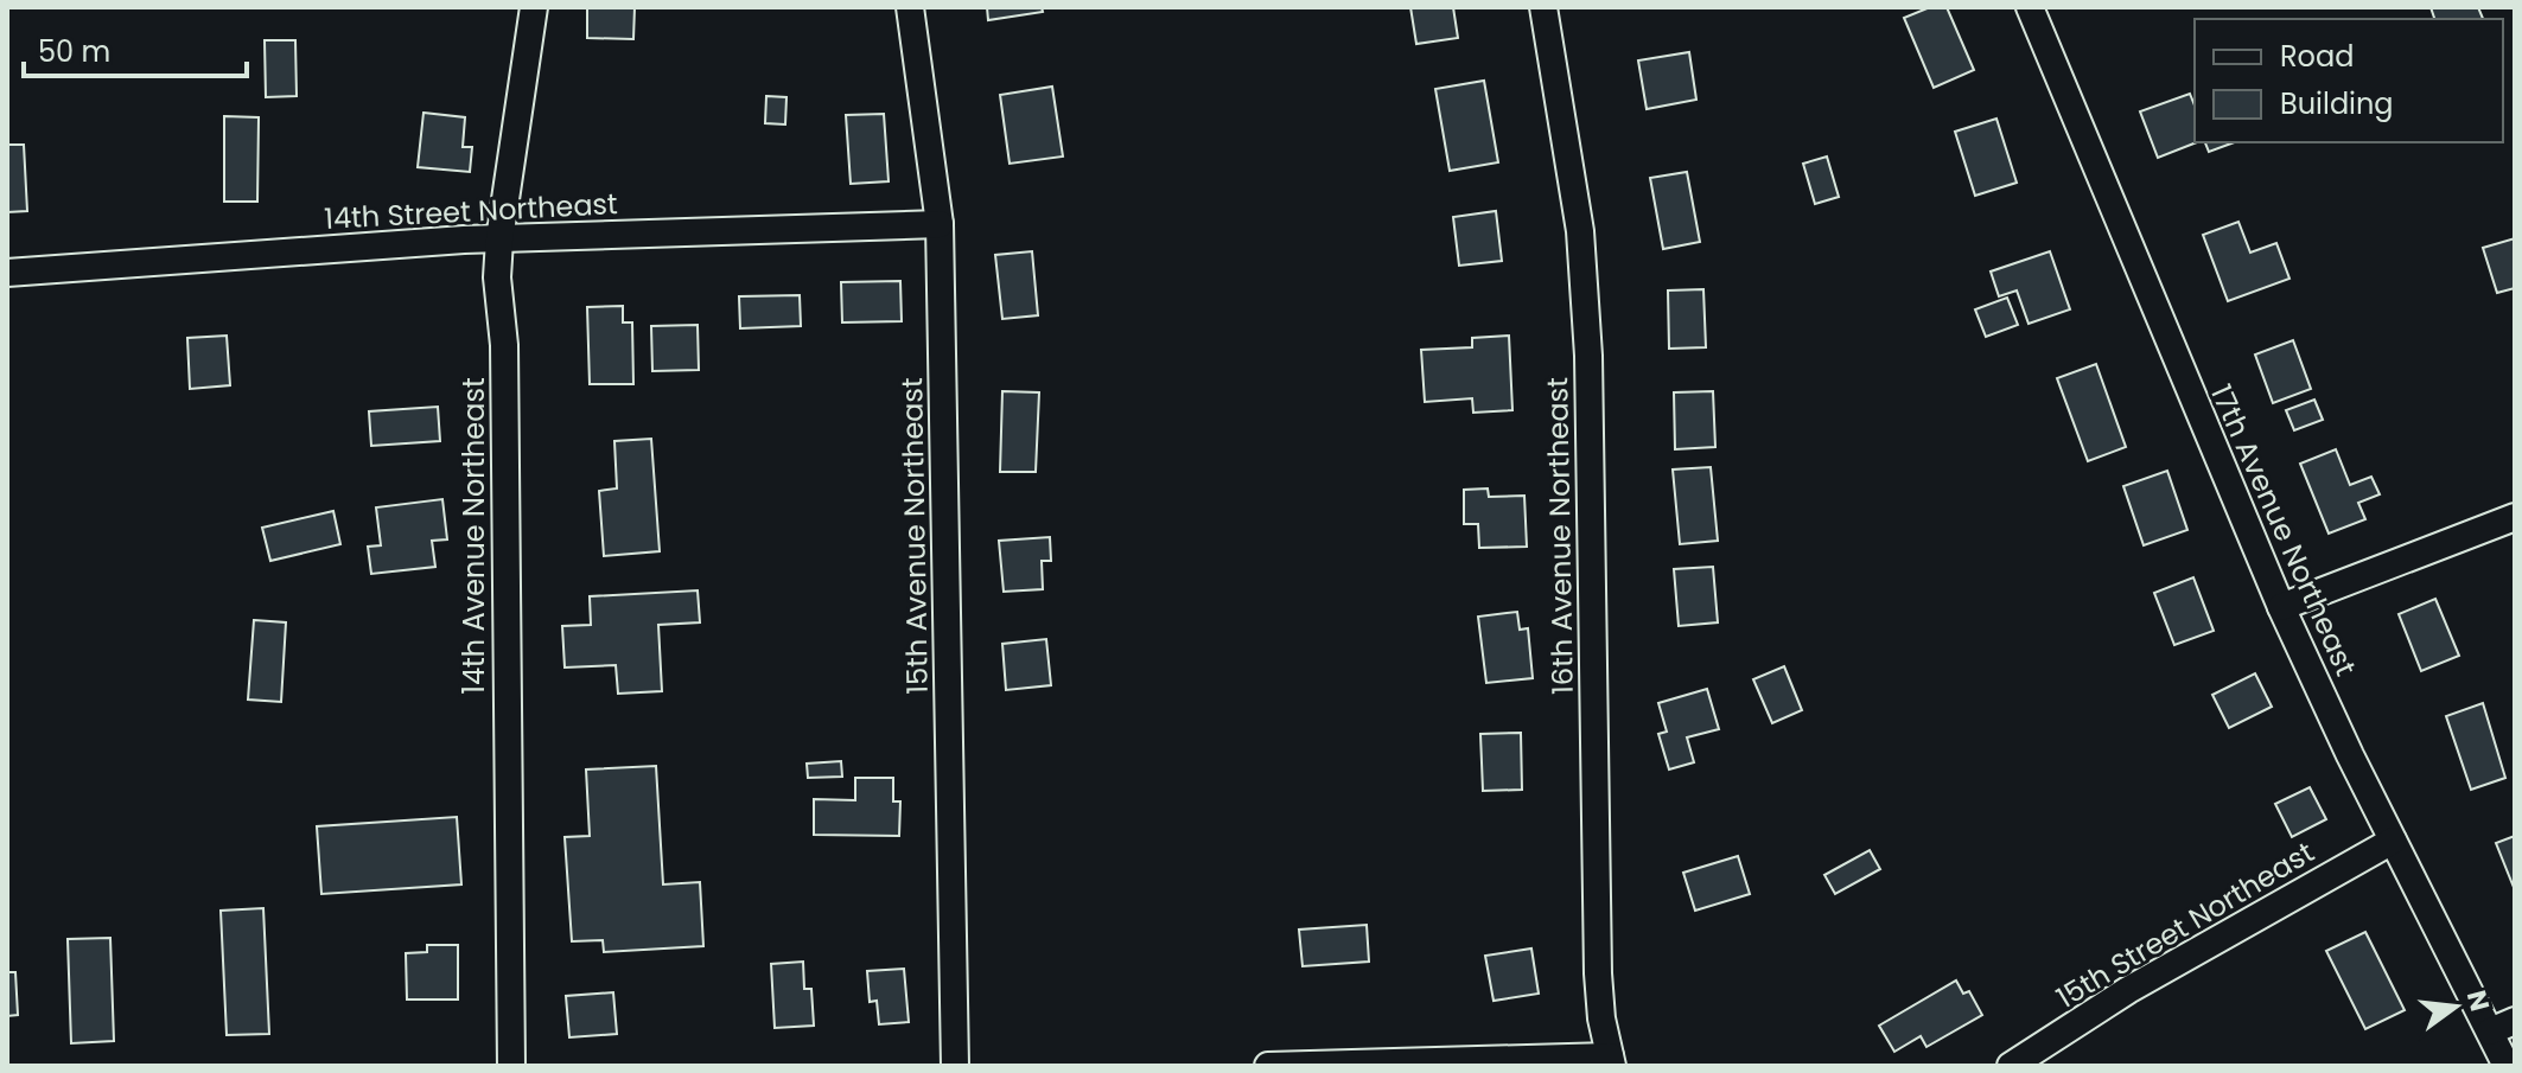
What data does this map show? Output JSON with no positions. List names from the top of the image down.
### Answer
{
  "streets": {
    "street": [
      "14th Street Northeast",
      "17th Avenue Northeast",
      "14th Avenue Northeast",
      "15th Avenue Northeast",
      "16th Avenue Northeast",
      "15th Street Northeast"
    ]
  },
  "crossings": [
    ["14th Street Northeast", "14th Avenue Northeast"],
    ["14th Street Northeast", "15th Avenue Northeast"],
    ["17th Avenue Northeast", "15th Street Northeast"]
  ],
  "legend": ["Road", "Building"],
  "scale_bar": "50 m",
  "north": "right"
}
